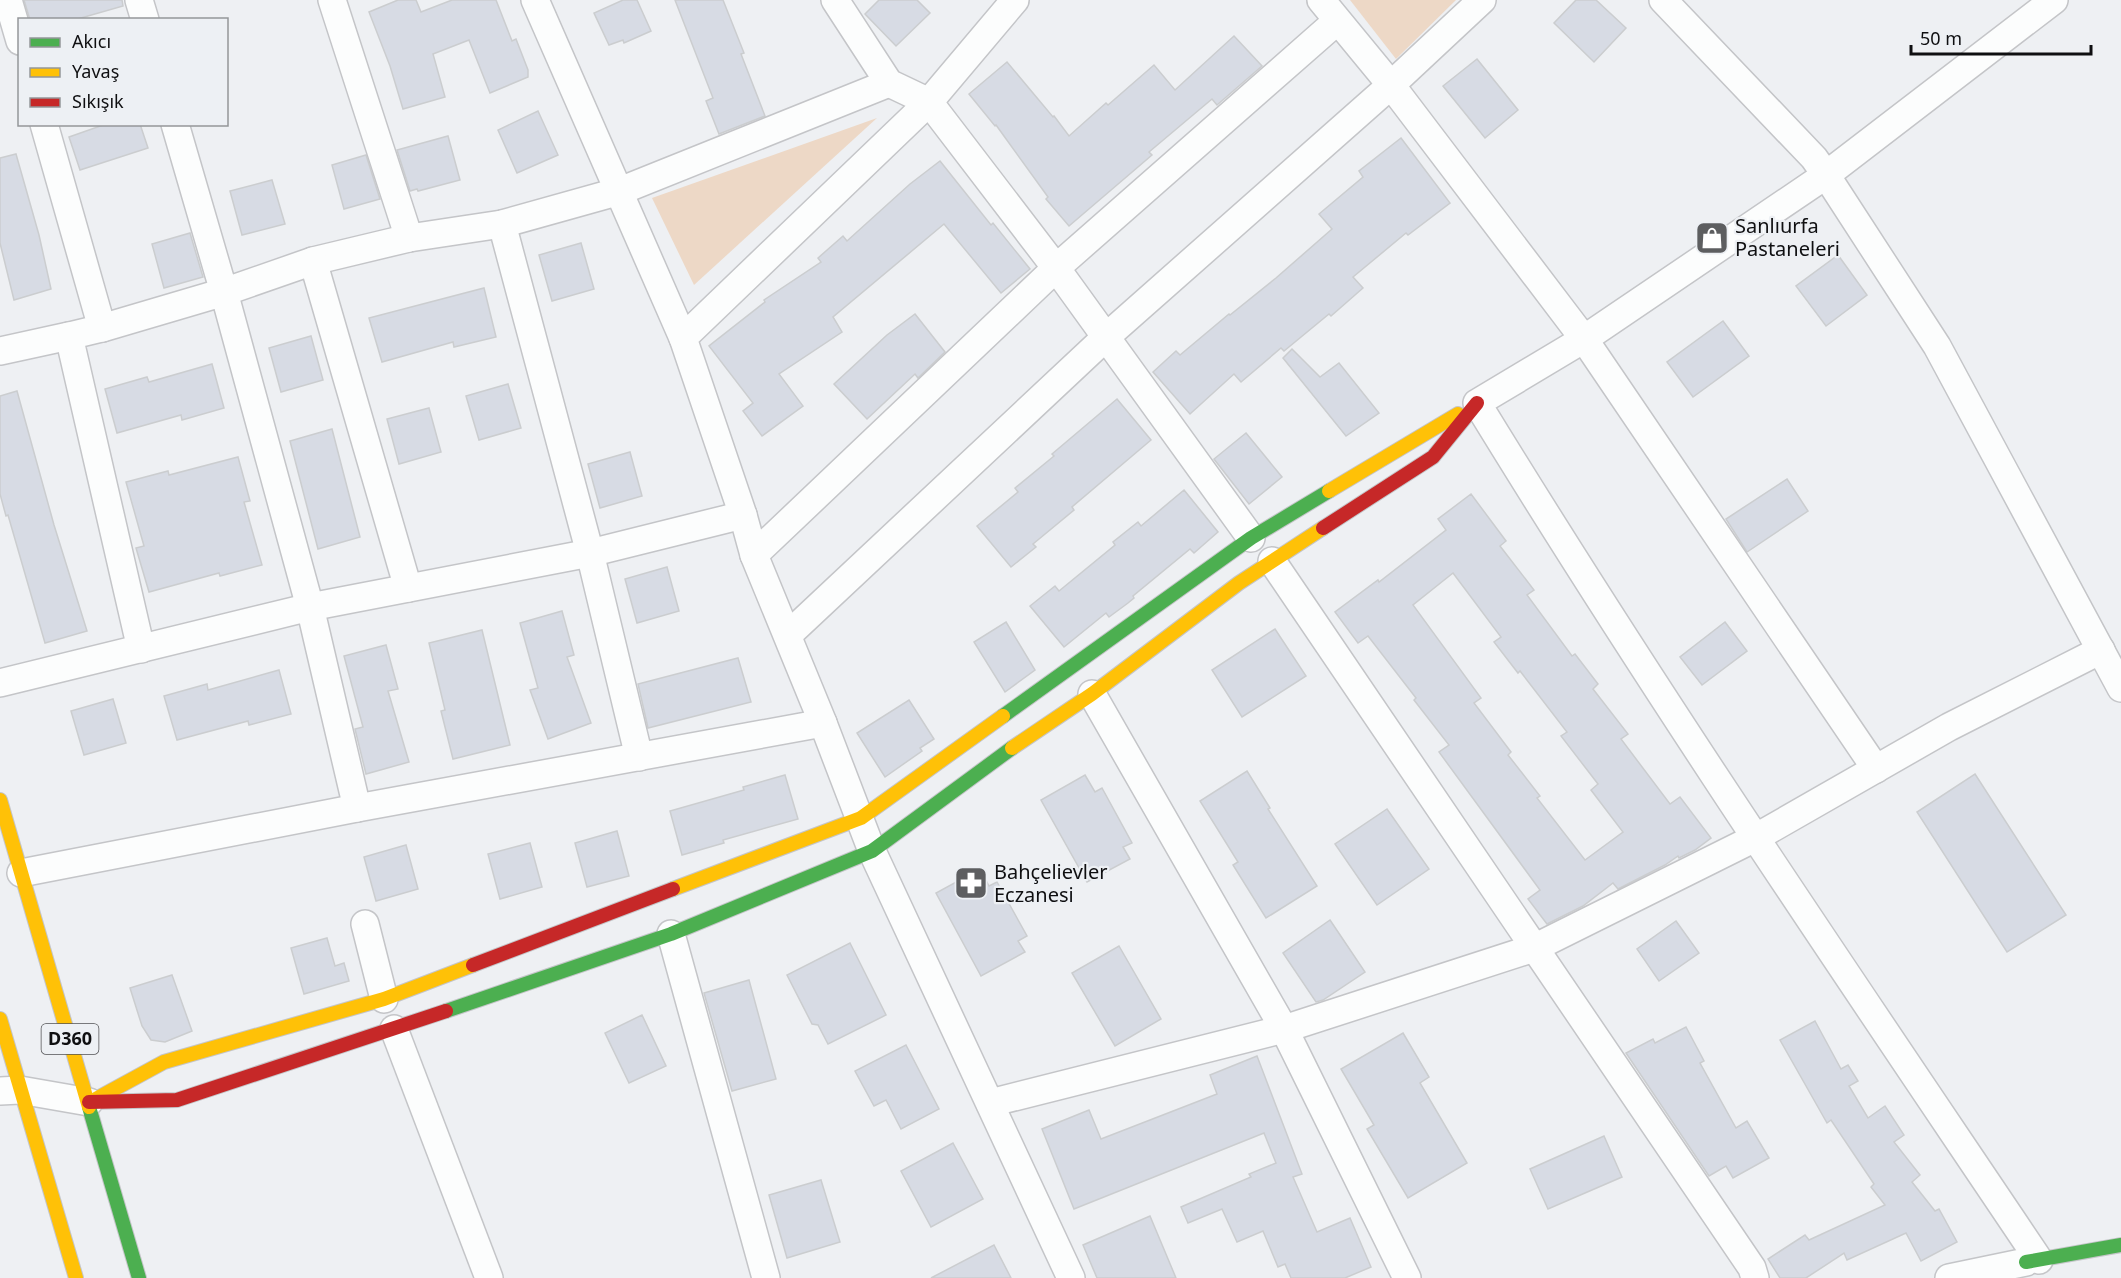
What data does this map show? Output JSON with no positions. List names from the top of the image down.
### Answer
{
  "streets": {
    "main road": ["D360"]
  },
  "places": {
    "shop": ["Sanlıurfa Pastaneleri"],
    "pharmacy": ["Bahçelievler Eczanesi"]
  },
  "legend": ["Akıcı", "Yavaş", "Sıkışık"],
  "scale_bar": "50 m"
}
